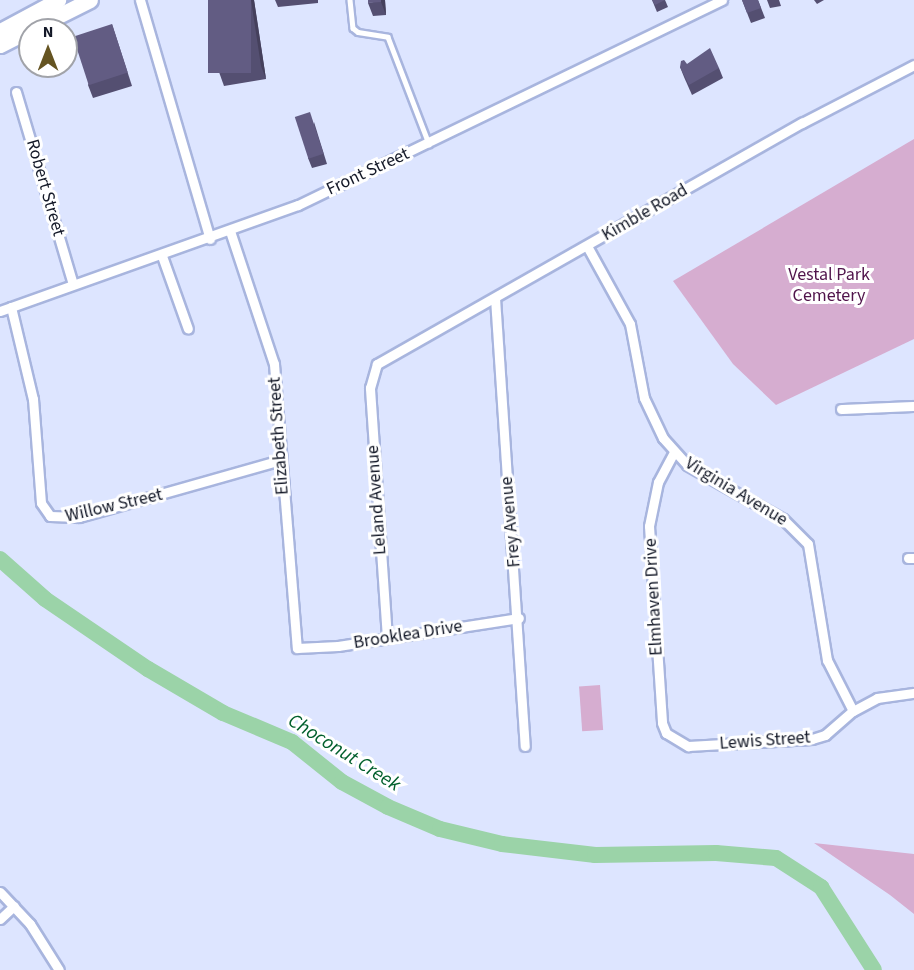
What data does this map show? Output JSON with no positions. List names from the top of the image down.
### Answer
{
  "streets": {
    "street": [
      "Front Street",
      "Robert Street",
      "Kimble Road",
      "Elizabeth Street",
      "Virginia Avenue",
      "Leland Avenue",
      "Willow Street",
      "Frey Avenue",
      "Elmhaven Drive",
      "Brooklea Drive",
      "Lewis Street"
    ]
  },
  "crossings": [
    ["Front Street", "Robert Street"],
    ["Front Street", "Elizabeth Street"],
    ["Front Street", "Willow Street"],
    ["Kimble Road", "Virginia Avenue"],
    ["Kimble Road", "Leland Avenue"],
    ["Kimble Road", "Frey Avenue"],
    ["Elizabeth Street", "Willow Street"],
    ["Elizabeth Street", "Brooklea Drive"],
    ["Virginia Avenue", "Elmhaven Drive"],
    ["Virginia Avenue", "Lewis Street"],
    ["Leland Avenue", "Brooklea Drive"],
    ["Frey Avenue", "Brooklea Drive"],
    ["Elmhaven Drive", "Lewis Street"]
  ],
  "water": ["Choconut Creek"],
  "parks": ["Vestal Park Cemetery"],
  "north": "top"
}
